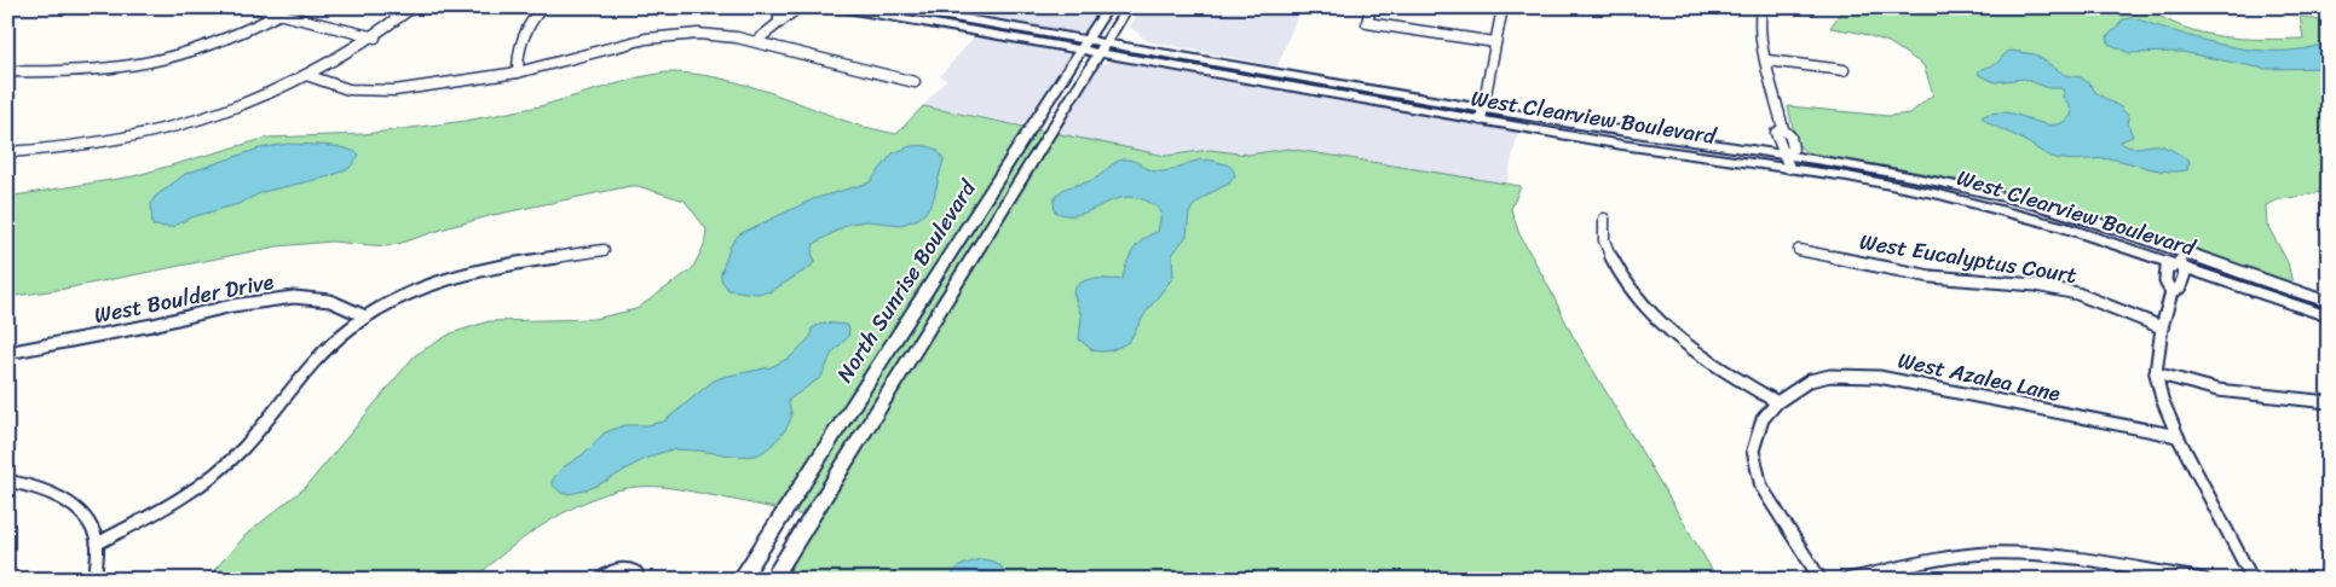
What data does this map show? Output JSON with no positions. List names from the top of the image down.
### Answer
{
  "streets": {
    "street": [
      "West Clearview Boulevard",
      "West Eucalyptus Court",
      "North Sunrise Boulevard",
      "West Boulder Drive",
      "West Azalea Lane"
    ]
  },
  "crossings": [
    ["West Clearview Boulevard", "North Sunrise Boulevard"]
  ]
}
